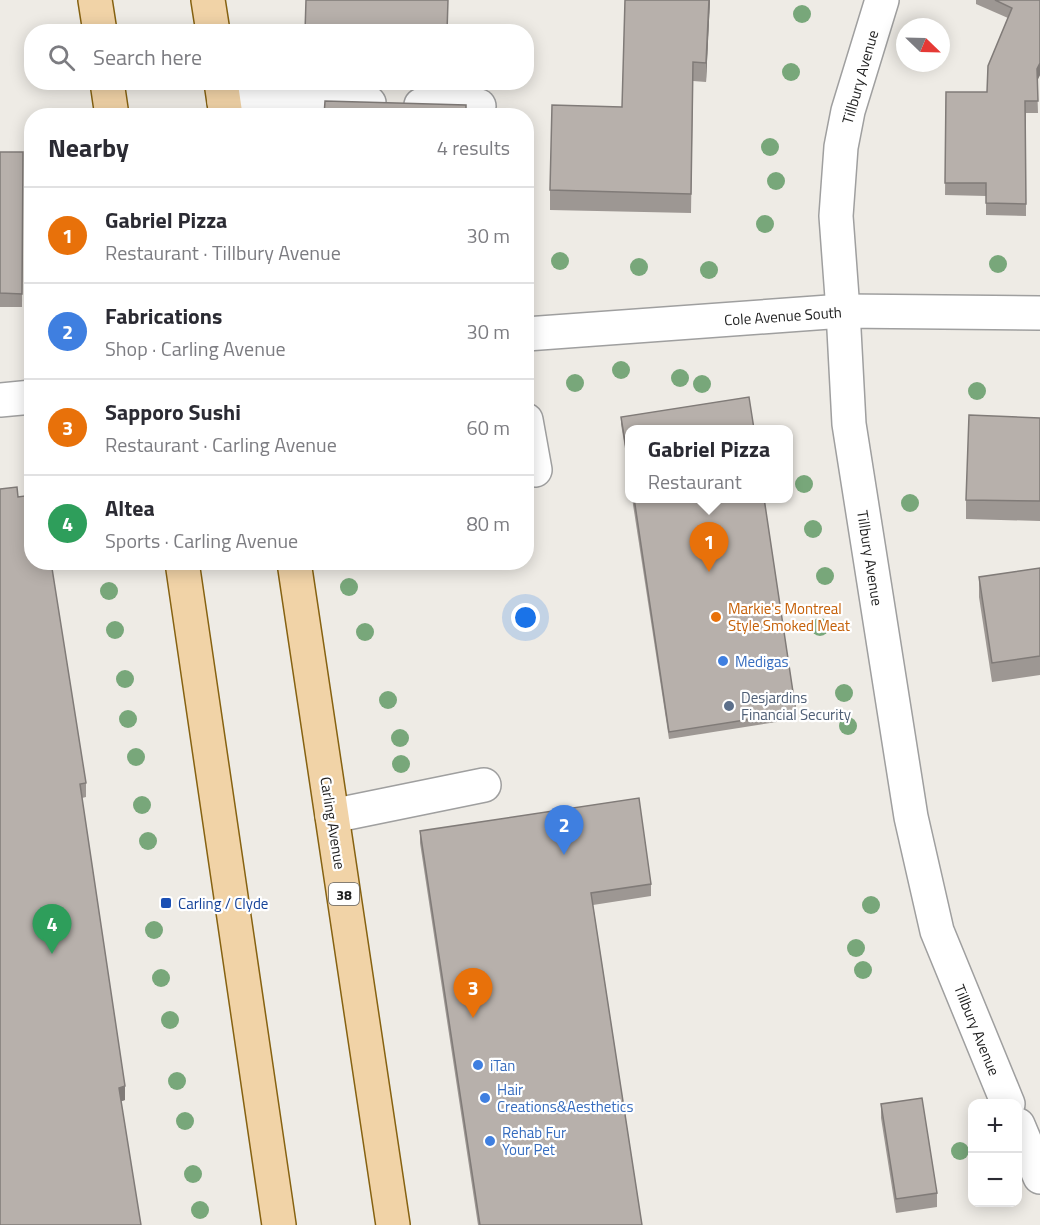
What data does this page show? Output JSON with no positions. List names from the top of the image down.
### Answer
{
  "streets": {
    "main road": ["Carling Avenue", "38"],
    "street": ["Tillbury Avenue", "Cole Avenue South"]
  },
  "crossings": [
    ["Tillbury Avenue", "Cole Avenue South"]
  ],
  "places": {
    "other": [
      "Markie's Montreal Style Smoked Meat",
      "Medigas",
      "Desjardins Financial Security",
      "iTan",
      "Hair Creations&Aesthetics",
      "Rehab Fur Your Pet"
    ],
    "transit": ["Carling / Clyde"]
  },
  "north": "bottom right",
  "page": {
    "search": "Search here",
    "heading": ["Nearby", "4 results"],
    "list": [
      {
        "mark": "1",
        "name": "Gabriel Pizza",
        "note": "Restaurant · Tillbury Avenue",
        "value": "30 m"
      },
      {
        "mark": "2",
        "name": "Fabrications",
        "note": "Shop · Carling Avenue",
        "value": "30 m"
      },
      {
        "mark": "3",
        "name": "Sapporo Sushi",
        "note": "Restaurant · Carling Avenue",
        "value": "60 m"
      },
      {
        "mark": "4",
        "name": "Altea",
        "note": "Sports · Carling Avenue",
        "value": "80 m"
      }
    ],
    "popup": ["Gabriel Pizza", "Restaurant"],
    "pins": [
      "1",
      "2",
      "4",
      "3"
    ],
    "map_buttons": ["+", "−"]
  }
}
